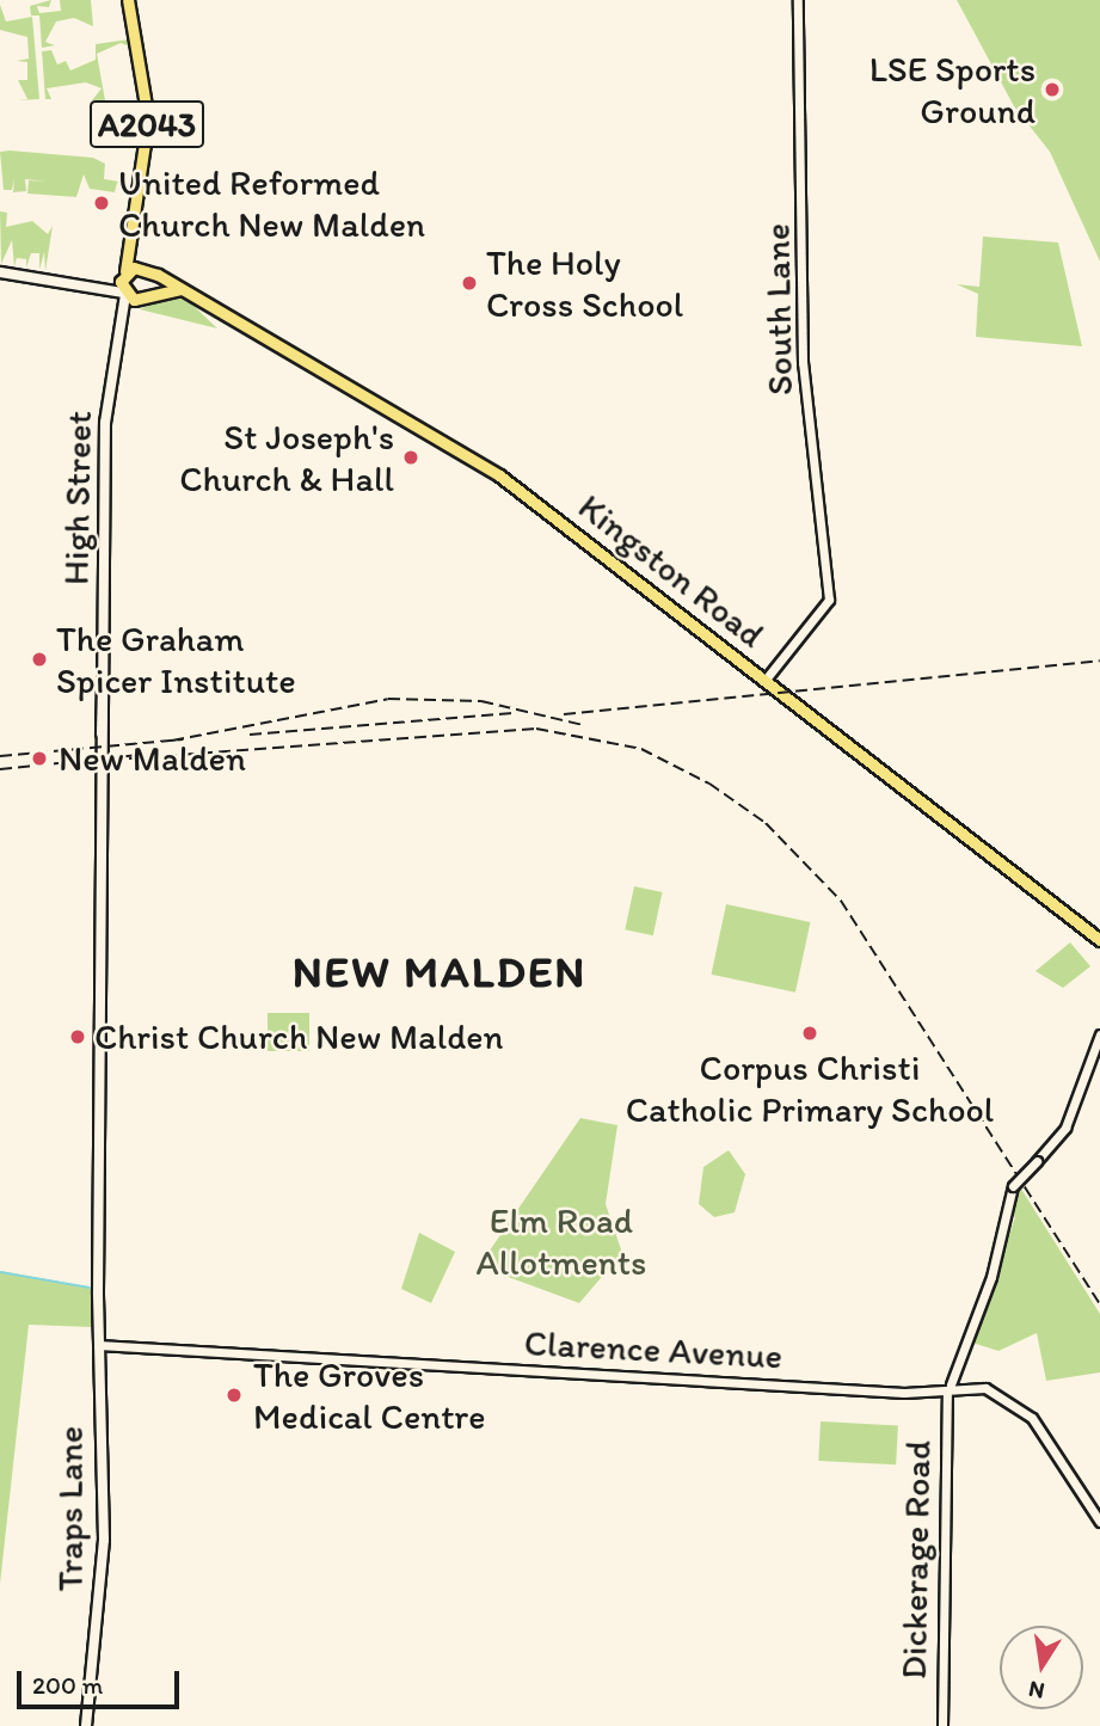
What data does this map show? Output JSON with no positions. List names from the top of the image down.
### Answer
{
  "streets": {
    "main road": [
      "A2043",
      "High Street",
      "Kingston Road",
      "Traps Lane"
    ],
    "street": ["South Lane", "Clarence Avenue", "Dickerage Road"]
  },
  "crossings": [
    ["South Lane", "Kingston Road"],
    ["High Street", "Traps Lane"],
    ["Clarence Avenue", "Traps Lane"],
    ["Clarence Avenue", "Dickerage Road"]
  ],
  "districts": ["NEW MALDEN"],
  "parks": ["Elm Road Allotments"],
  "places": [
    "LSE Sports Ground",
    "United Reformed Church New Malden",
    "The Holy Cross School",
    "St Joseph's Church & Hall",
    "The Graham Spicer Institute",
    "New Malden",
    "Corpus Christi Catholic Primary School",
    "Christ Church New Malden",
    "The Groves Medical Centre"
  ],
  "scale_bar": "200 m",
  "north": "bottom"
}
